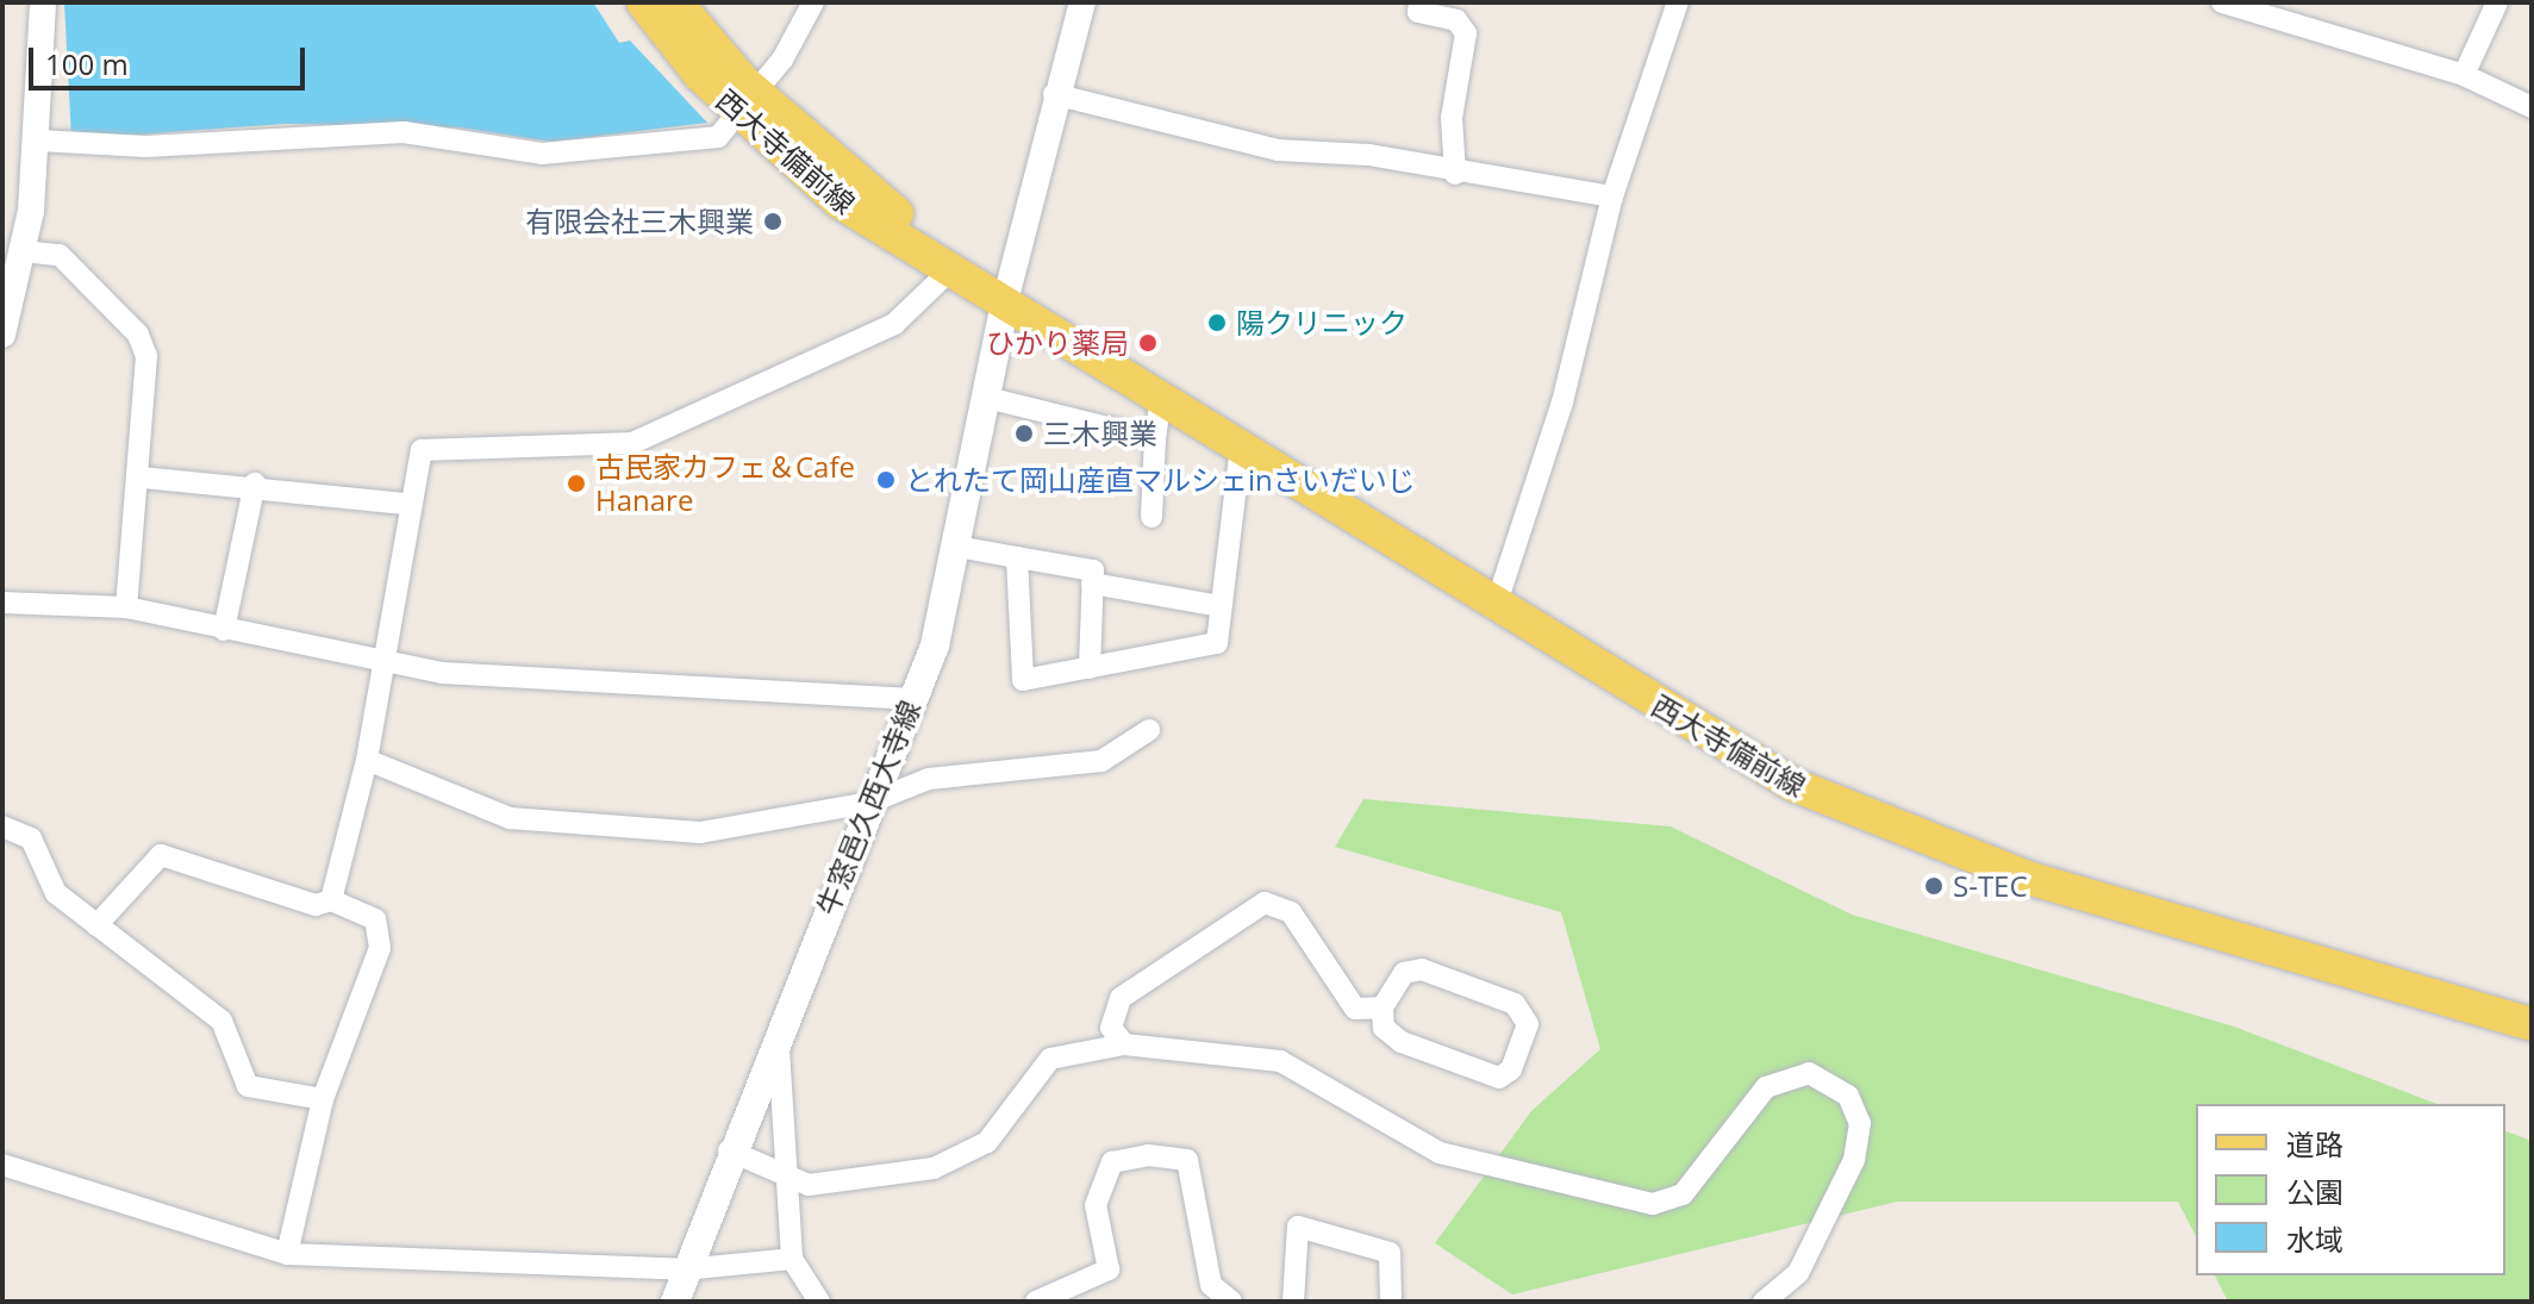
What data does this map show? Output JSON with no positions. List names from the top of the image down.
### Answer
{
  "streets": {
    "main road": ["西大寺備前線", "牛窓邑久西大寺線"]
  },
  "crossings": [
    ["西大寺備前線", "牛窓邑久西大寺線"]
  ],
  "places": [
    "有限会社三木興業",
    "陽クリニック",
    "ひかり薬局",
    "三木興業",
    "とれたて岡山産直マルシェinさいだいじ",
    "古民家カフェ＆Cafe Hanare",
    "S-TEC"
  ],
  "legend": ["道路", "公園", "水域"],
  "scale_bar": "100 m"
}
